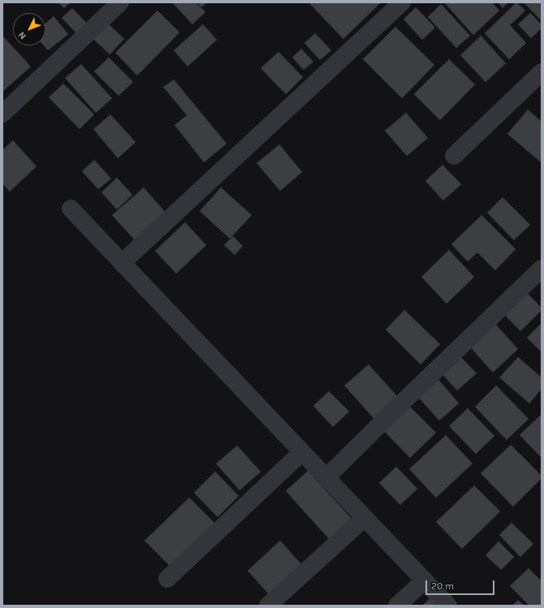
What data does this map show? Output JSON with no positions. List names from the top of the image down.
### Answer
{
  "scale_bar": "20 m",
  "north": "bottom left"
}
